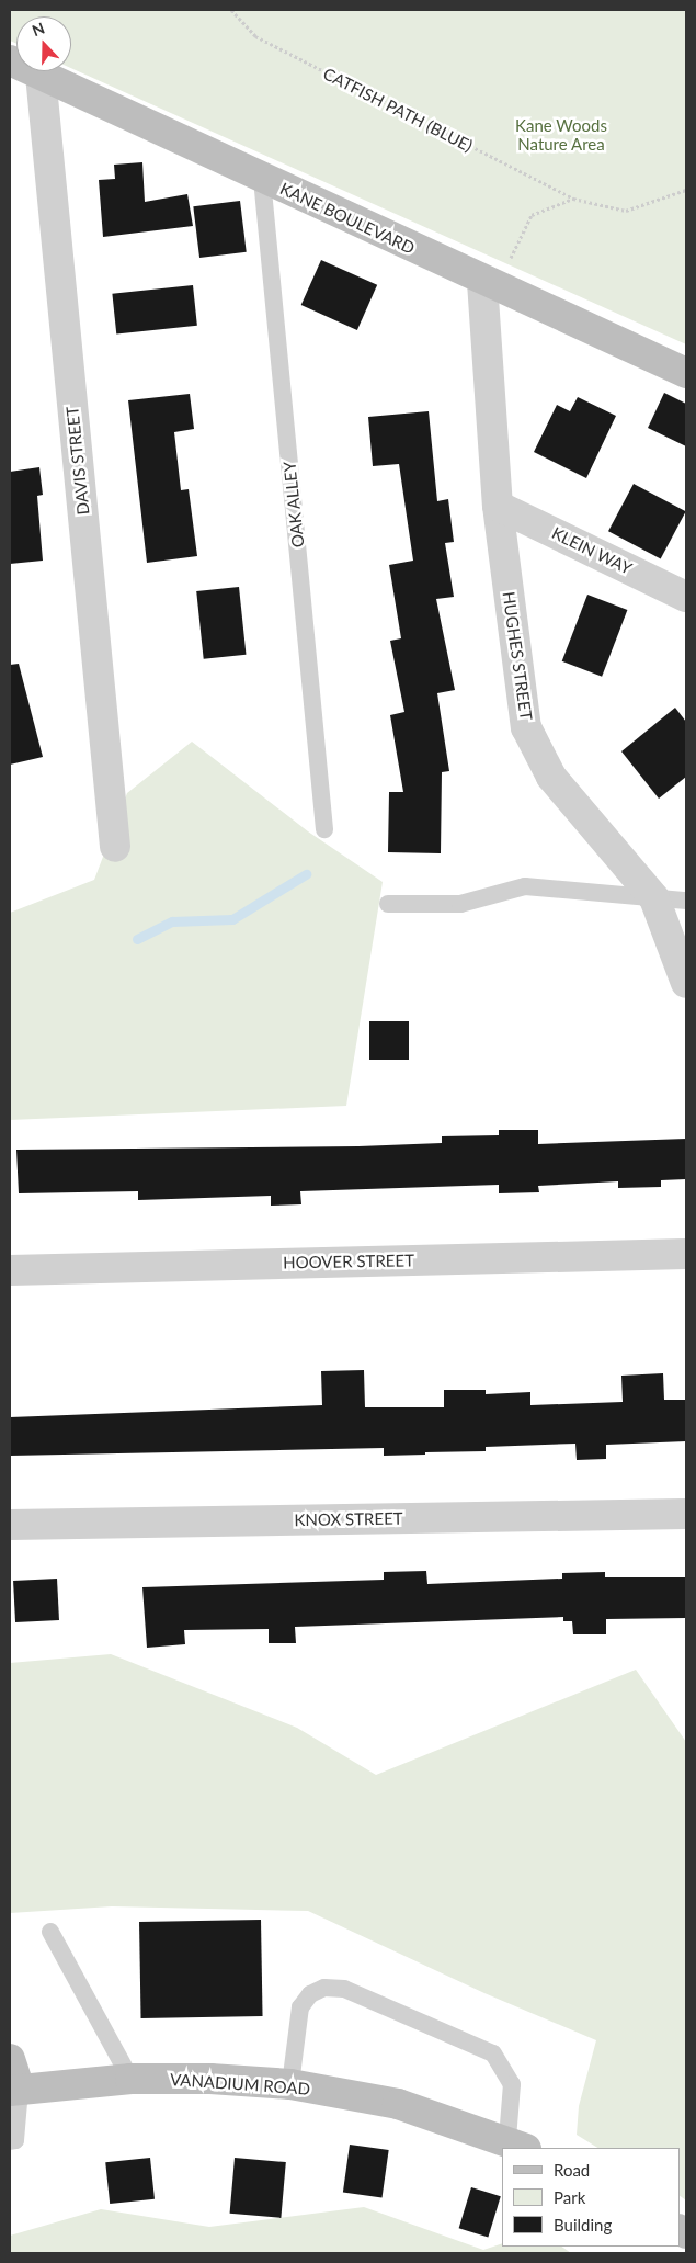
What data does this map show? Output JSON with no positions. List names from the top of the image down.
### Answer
{
  "streets": {
    "street": [
      "KANE BOULEVARD",
      "DAVIS STREET",
      "KLEIN WAY",
      "HUGHES STREET",
      "HOOVER STREET",
      "KNOX STREET",
      "VANADIUM ROAD"
    ],
    "lane": ["OAK ALLEY"],
    "path": ["CATFISH PATH (BLUE)"]
  },
  "crossings": [
    ["KANE BOULEVARD", "DAVIS STREET"],
    ["KANE BOULEVARD", "OAK ALLEY"],
    ["KANE BOULEVARD", "HUGHES STREET"],
    ["KLEIN WAY", "HUGHES STREET"]
  ],
  "parks": ["Kane Woods Nature Area"],
  "legend": ["Road", "Park", "Building"],
  "north": "top"
}
